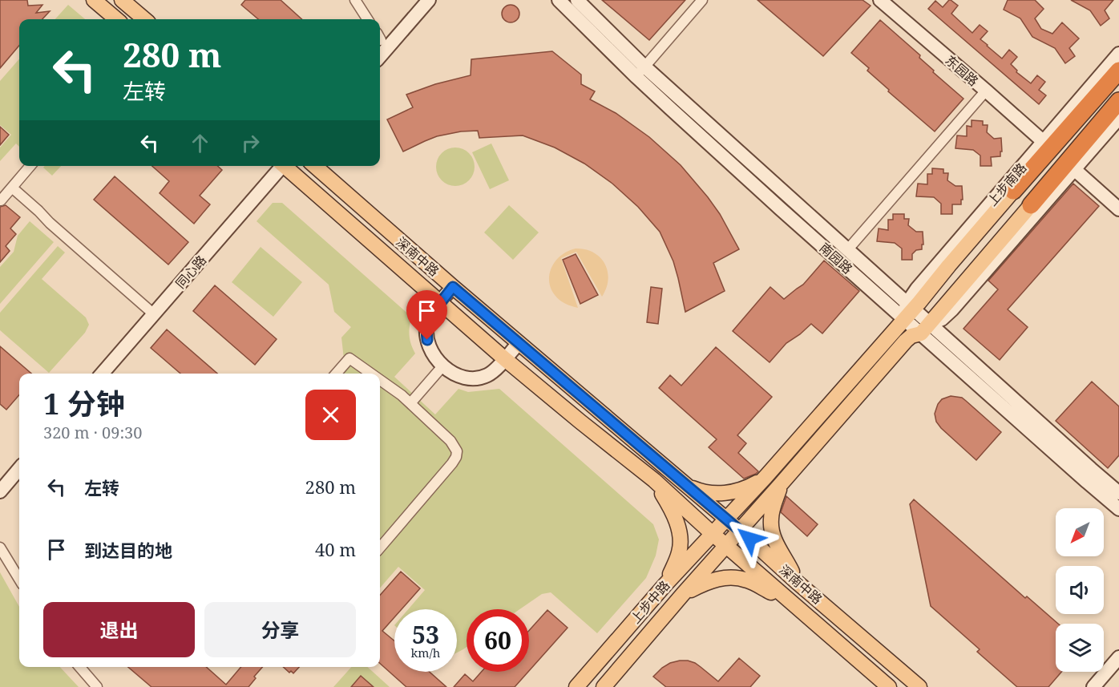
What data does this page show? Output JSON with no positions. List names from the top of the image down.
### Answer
{
  "streets": {
    "main road": ["上步南路", "深南中路", "上步中路"],
    "street": ["东园路", "南园路", "同心路"]
  },
  "crossings": [
    ["东园路", "上步南路"],
    ["上步南路", "深南中路"],
    ["上步南路", "南园路"],
    ["上步南路", "上步中路"],
    ["深南中路", "上步中路"]
  ],
  "north": "bottom left",
  "page": {
    "turn": ["280 m", "左转"],
    "heading": ["1 分钟", "320 m · 09:30"],
    "list": [
      {
        "name": "左转",
        "value": "280 m"
      },
      {
        "name": "到达目的地",
        "value": "40 m"
      }
    ],
    "buttons": ["退出", "分享"],
    "speed": "53 km/h",
    "limit": "60"
  }
}
